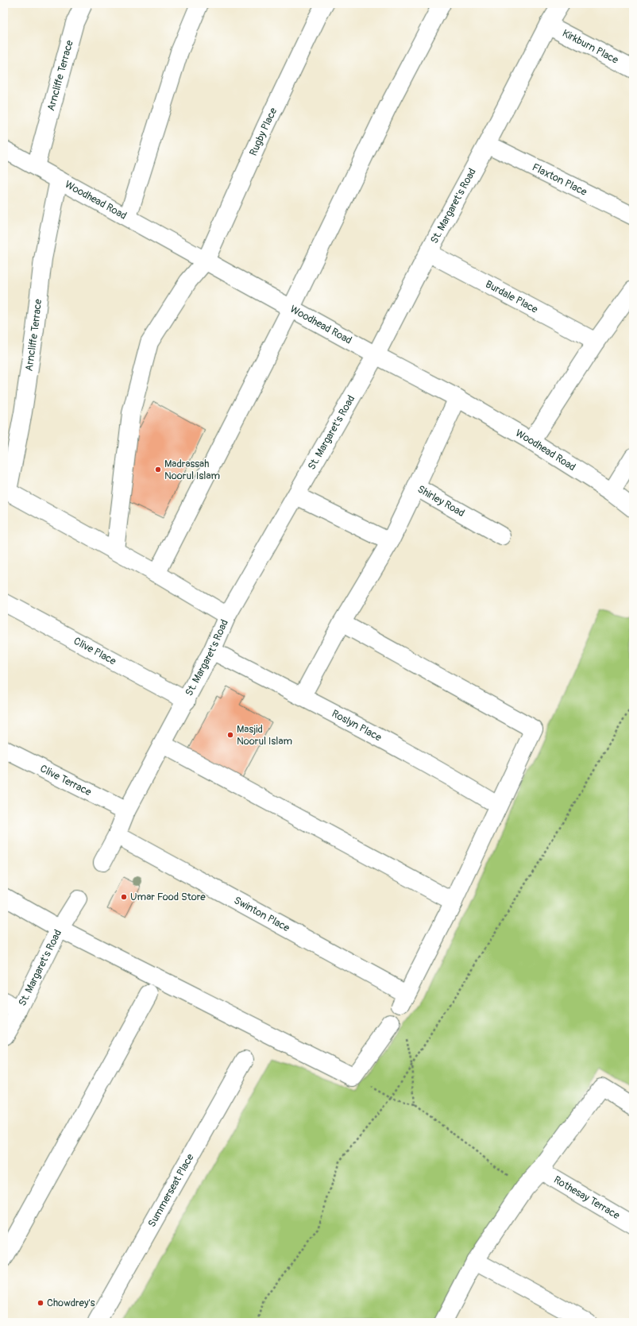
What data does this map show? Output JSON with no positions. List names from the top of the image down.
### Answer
{
  "streets": {
    "street": [
      "Kirkburn Place",
      "Arncliffe Terrace",
      "Rugby Place",
      "Flaxton Place",
      "Woodhead Road",
      "St. Margaret's Road",
      "Burdale Place",
      "Shirley Road",
      "Clive Place",
      "Roslyn Place",
      "Clive Terrace",
      "Swinton Place",
      "Summerseat Place",
      "Rothesay Terrace"
    ]
  },
  "crossings": [
    ["Kirkburn Place", "St. Margaret's Road"],
    ["Arncliffe Terrace", "Woodhead Road"],
    ["Rugby Place", "Woodhead Road"],
    ["Flaxton Place", "St. Margaret's Road"],
    ["Woodhead Road", "St. Margaret's Road"],
    ["St. Margaret's Road", "Burdale Place"],
    ["St. Margaret's Road", "Clive Place"],
    ["St. Margaret's Road", "Roslyn Place"],
    ["St. Margaret's Road", "Clive Terrace"],
    ["St. Margaret's Road", "Swinton Place"],
    ["Shirley Road", "Roslyn Place"]
  ],
  "places": [
    "Madrassah Noorul Islam",
    "Masjid Noorul Islam",
    "Umar Food Store",
    "Chowdrey's"
  ]
}
